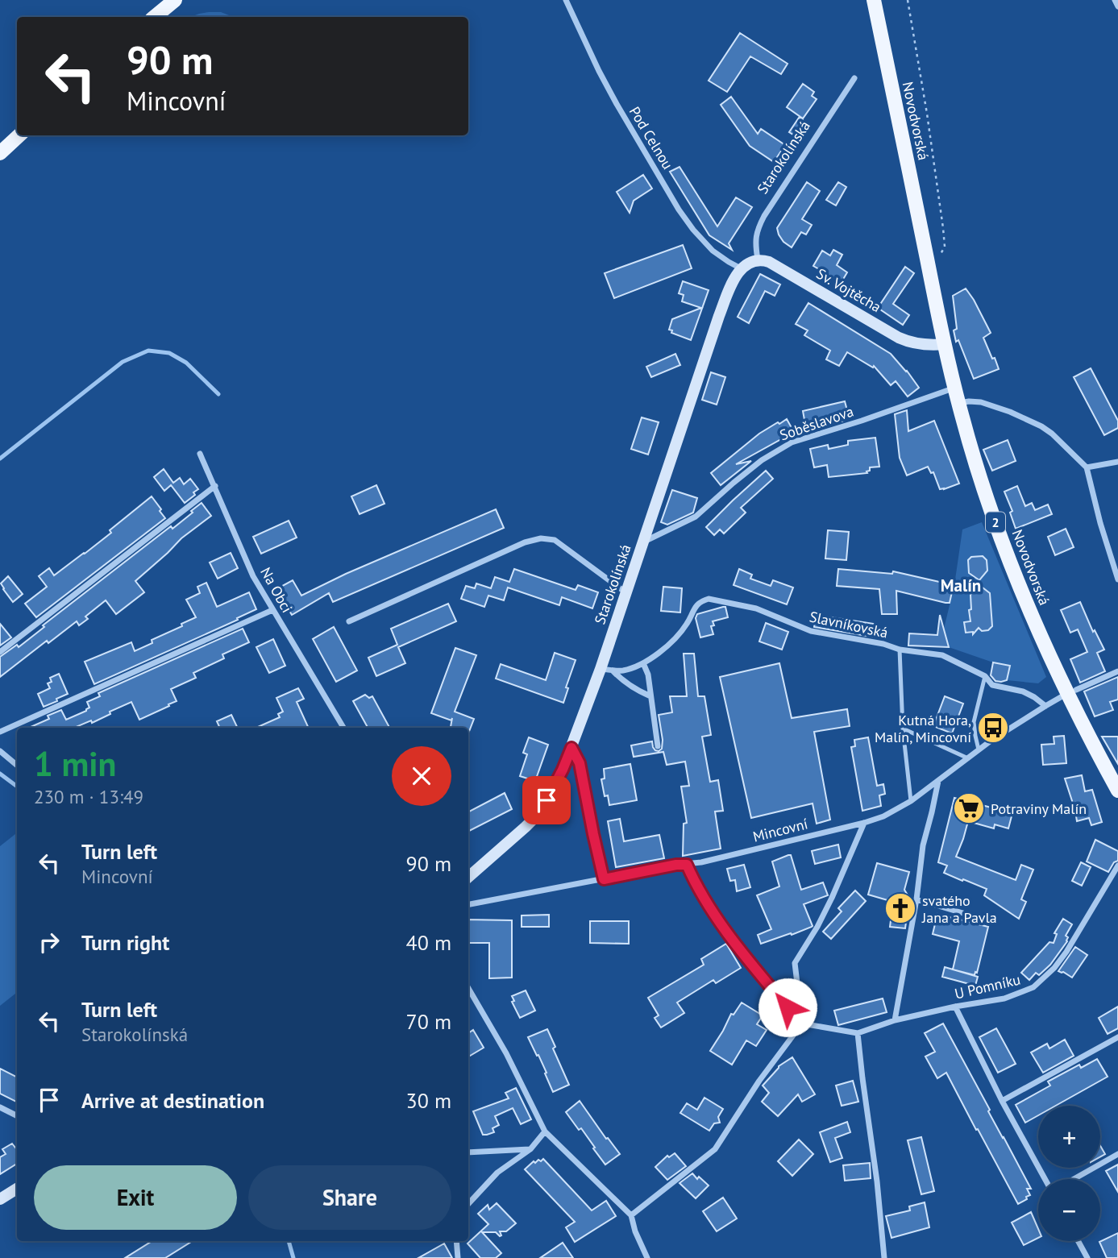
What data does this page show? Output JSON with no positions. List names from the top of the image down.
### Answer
{
  "streets": {
    "main road": ["Novodvorská", "2"],
    "street": [
      "Pod Celnou",
      "Starokolínská",
      "Sv. Vojtěcha",
      "Soběslavova",
      "Na Obci",
      "Slavníkovská",
      "Mincovní",
      "U Pomníku"
    ]
  },
  "crossings": [
    ["Novodvorská", "Sv. Vojtěcha"],
    ["Novodvorská", "Soběslavova"],
    ["Novodvorská", "2"],
    ["Novodvorská", "Mincovní"],
    ["Pod Celnou", "Starokolínská"],
    ["Starokolínská", "Sv. Vojtěcha"],
    ["Starokolínská", "Soběslavova"],
    ["Starokolínská", "Slavníkovská"],
    ["Sv. Vojtěcha", "2"],
    ["Slavníkovská", "Mincovní"]
  ],
  "districts": ["Malín"],
  "places": {
    "bus stop": ["Kutná Hora, Malín, Mincovní"],
    "supermarket": ["Potraviny Malín"],
    "church": ["svatého Jana a Pavla"]
  },
  "page": {
    "turn": ["90 m", "Mincovní"],
    "heading": ["1 min", "230 m · 13:49"],
    "list": [
      {
        "name": "Turn left",
        "note": "Mincovní",
        "value": "90 m"
      },
      {
        "name": "Turn right",
        "value": "40 m"
      },
      {
        "name": "Turn left",
        "note": "Starokolínská",
        "value": "70 m"
      },
      {
        "name": "Arrive at destination",
        "value": "30 m"
      }
    ],
    "map_buttons": ["+", "−"],
    "buttons": ["Exit", "Share"]
  }
}
